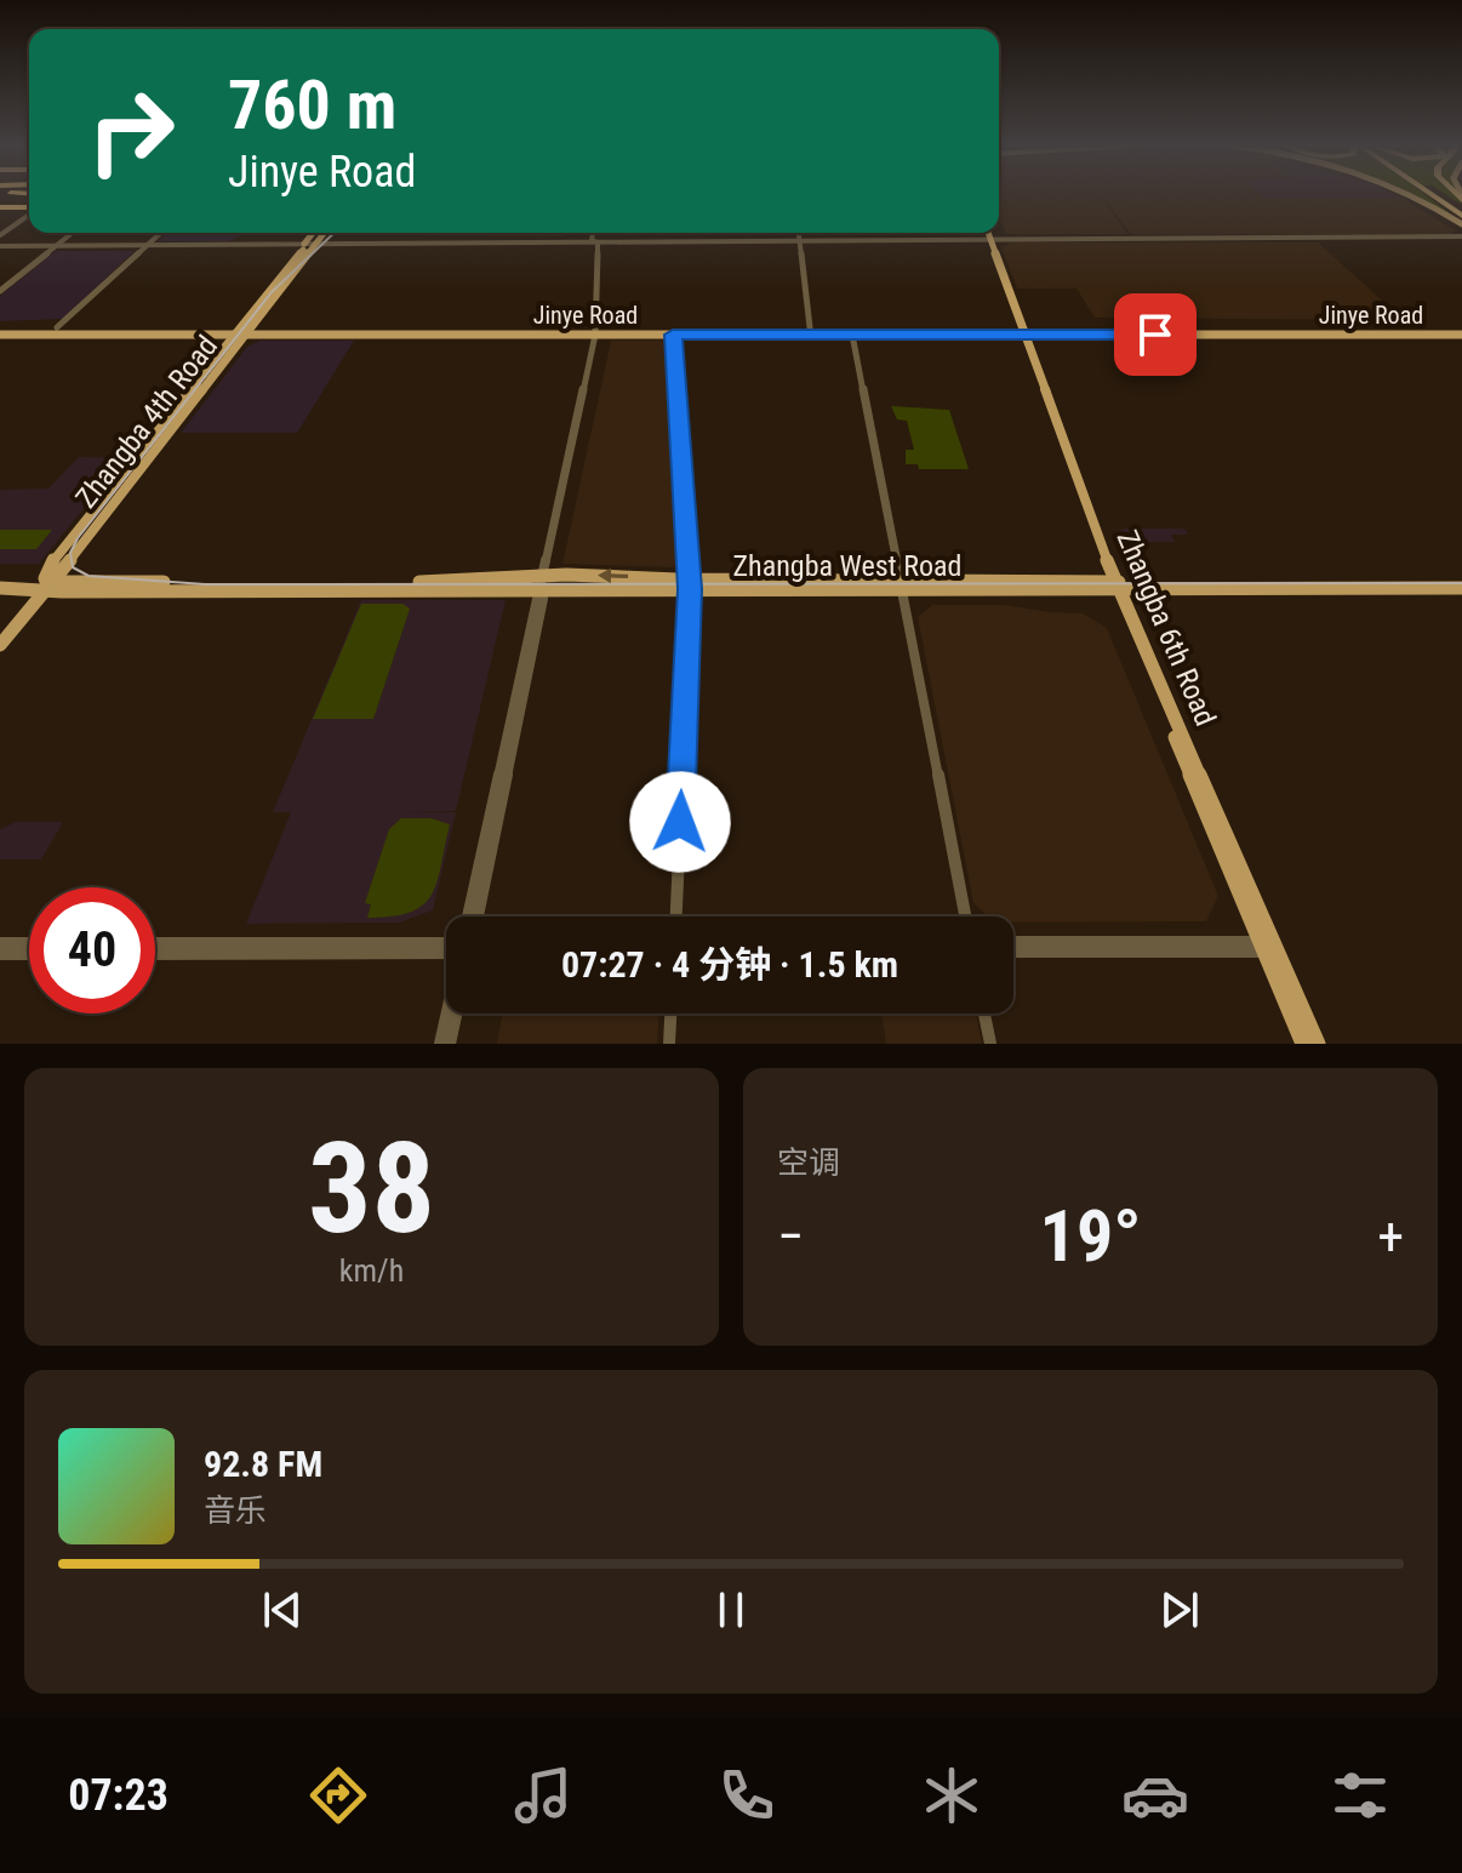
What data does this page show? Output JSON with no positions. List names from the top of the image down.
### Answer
{
  "streets": {
    "main road": [
      "Jinye Road",
      "Zhangba 4th Road",
      "Zhangba West Road",
      "Zhangba 6th Road"
    ]
  },
  "crossings": [
    ["Jinye Road", "Zhangba 4th Road"],
    ["Jinye Road", "Zhangba 6th Road"],
    ["Zhangba 4th Road", "Zhangba West Road"],
    ["Zhangba West Road", "Zhangba 6th Road"]
  ],
  "page": {
    "turn": ["760 m", "Jinye Road"],
    "limit": "40",
    "trip": "07:27 · 4 分钟 · 1.5 km",
    "tile": [
      ["38", "km/h"],
      "空调"
    ],
    "heat": ["−", "19°", "+"],
    "song": ["92.8 FM", "音乐"],
    "tabs": "07:23"
  }
}
